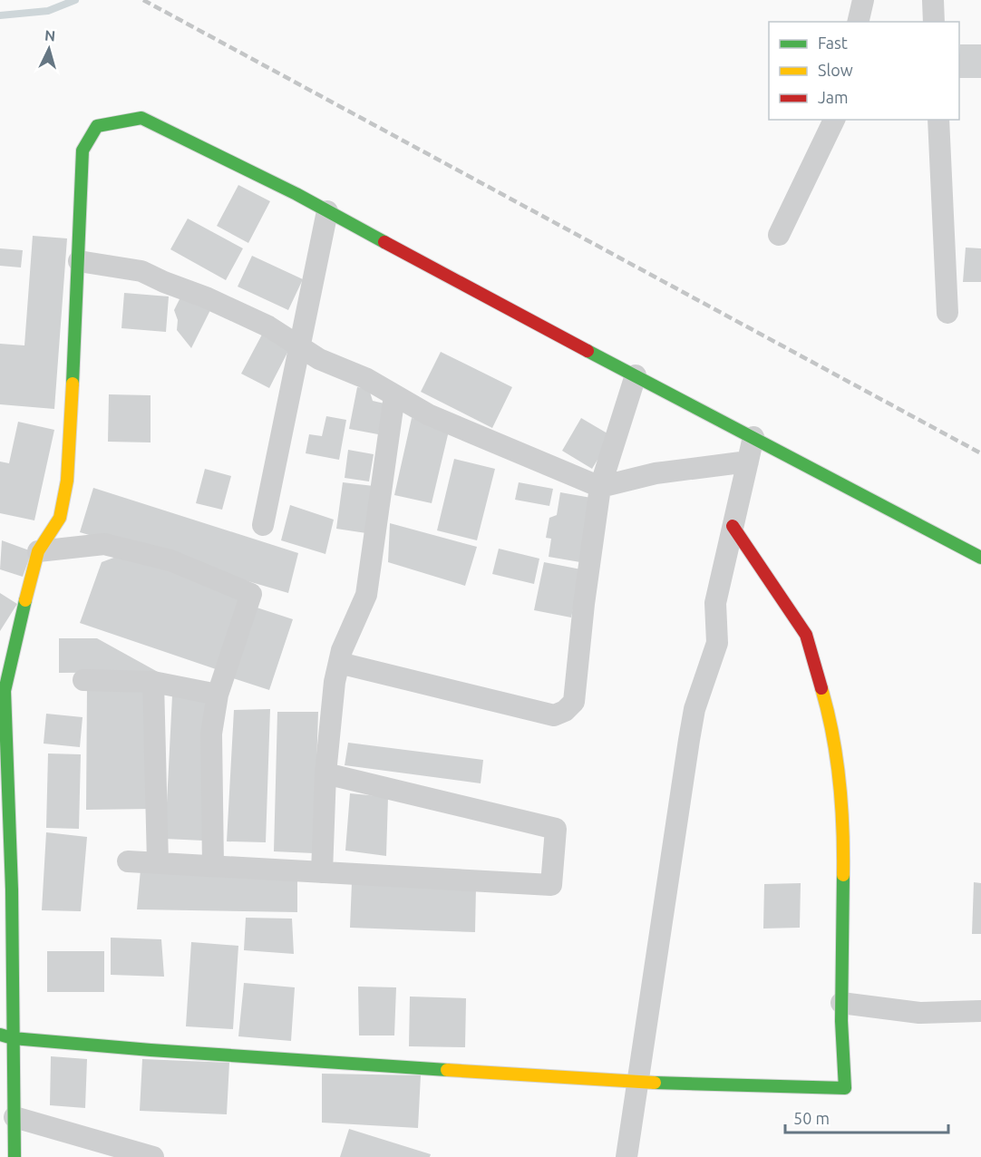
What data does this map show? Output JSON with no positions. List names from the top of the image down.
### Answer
{
  "legend": ["Fast", "Slow", "Jam"],
  "scale_bar": "50 m",
  "north": "top"
}
